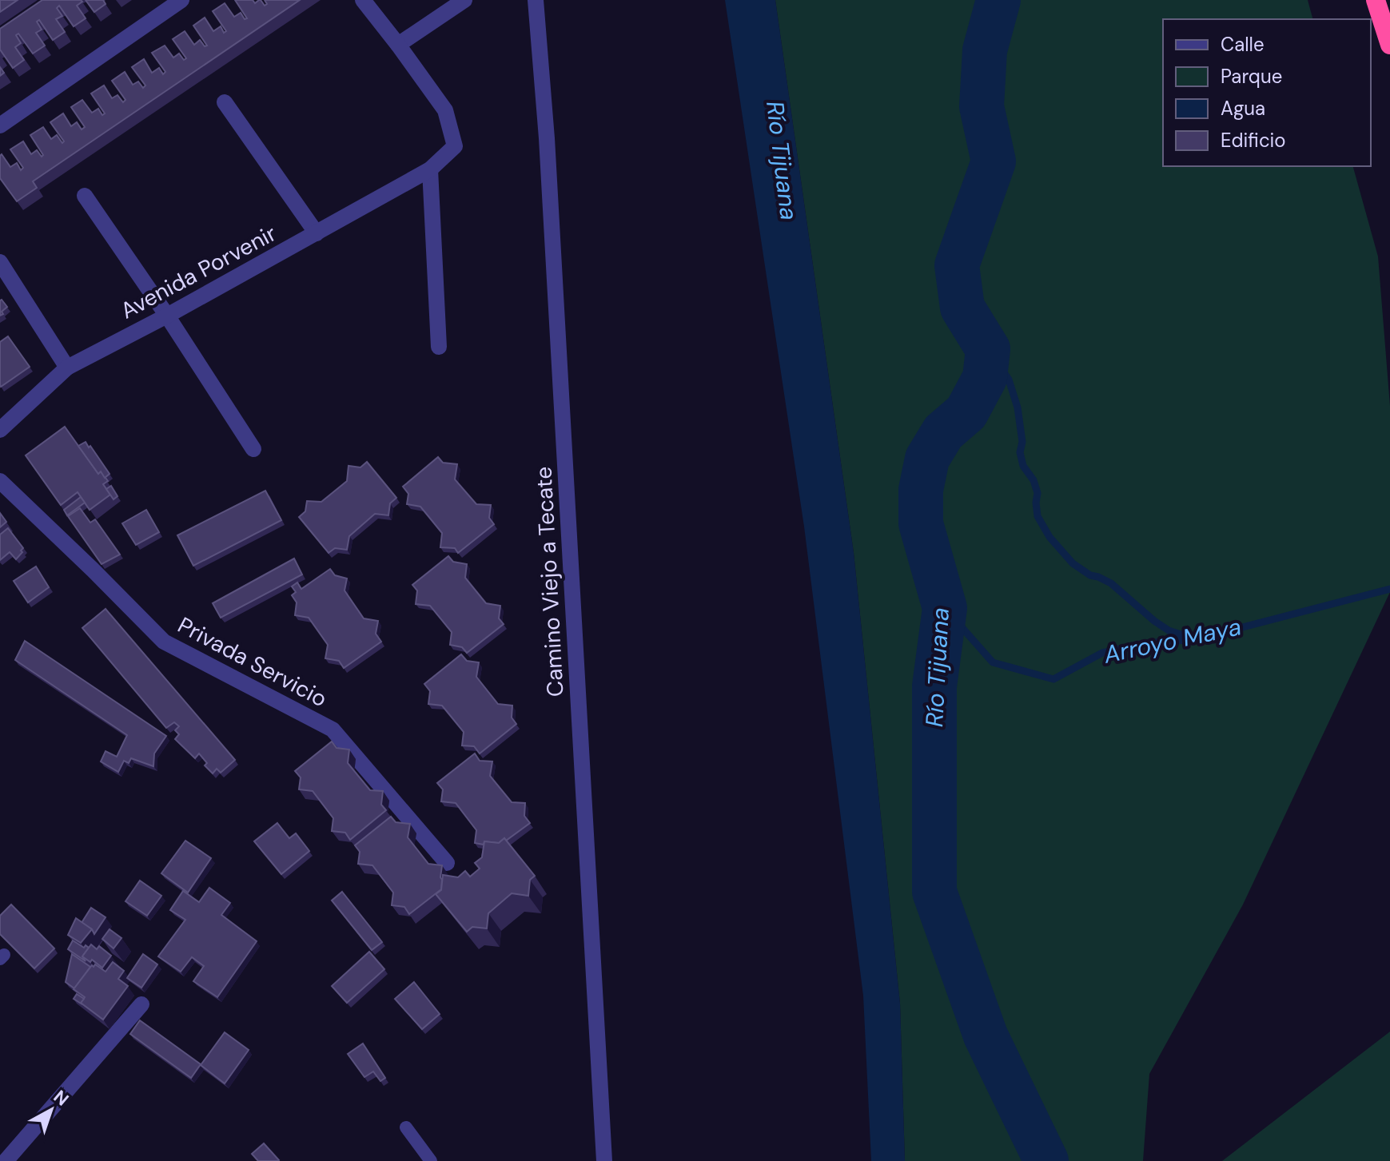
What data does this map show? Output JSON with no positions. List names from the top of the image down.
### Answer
{
  "streets": {
    "street": ["Avenida Porvenir", "Camino Viejo a Tecate", "Privada Servicio"]
  },
  "water": ["Río Tijuana", "Arroyo Maya"],
  "legend": [
    "Calle",
    "Parque",
    "Agua",
    "Edificio"
  ],
  "north": "top right"
}
